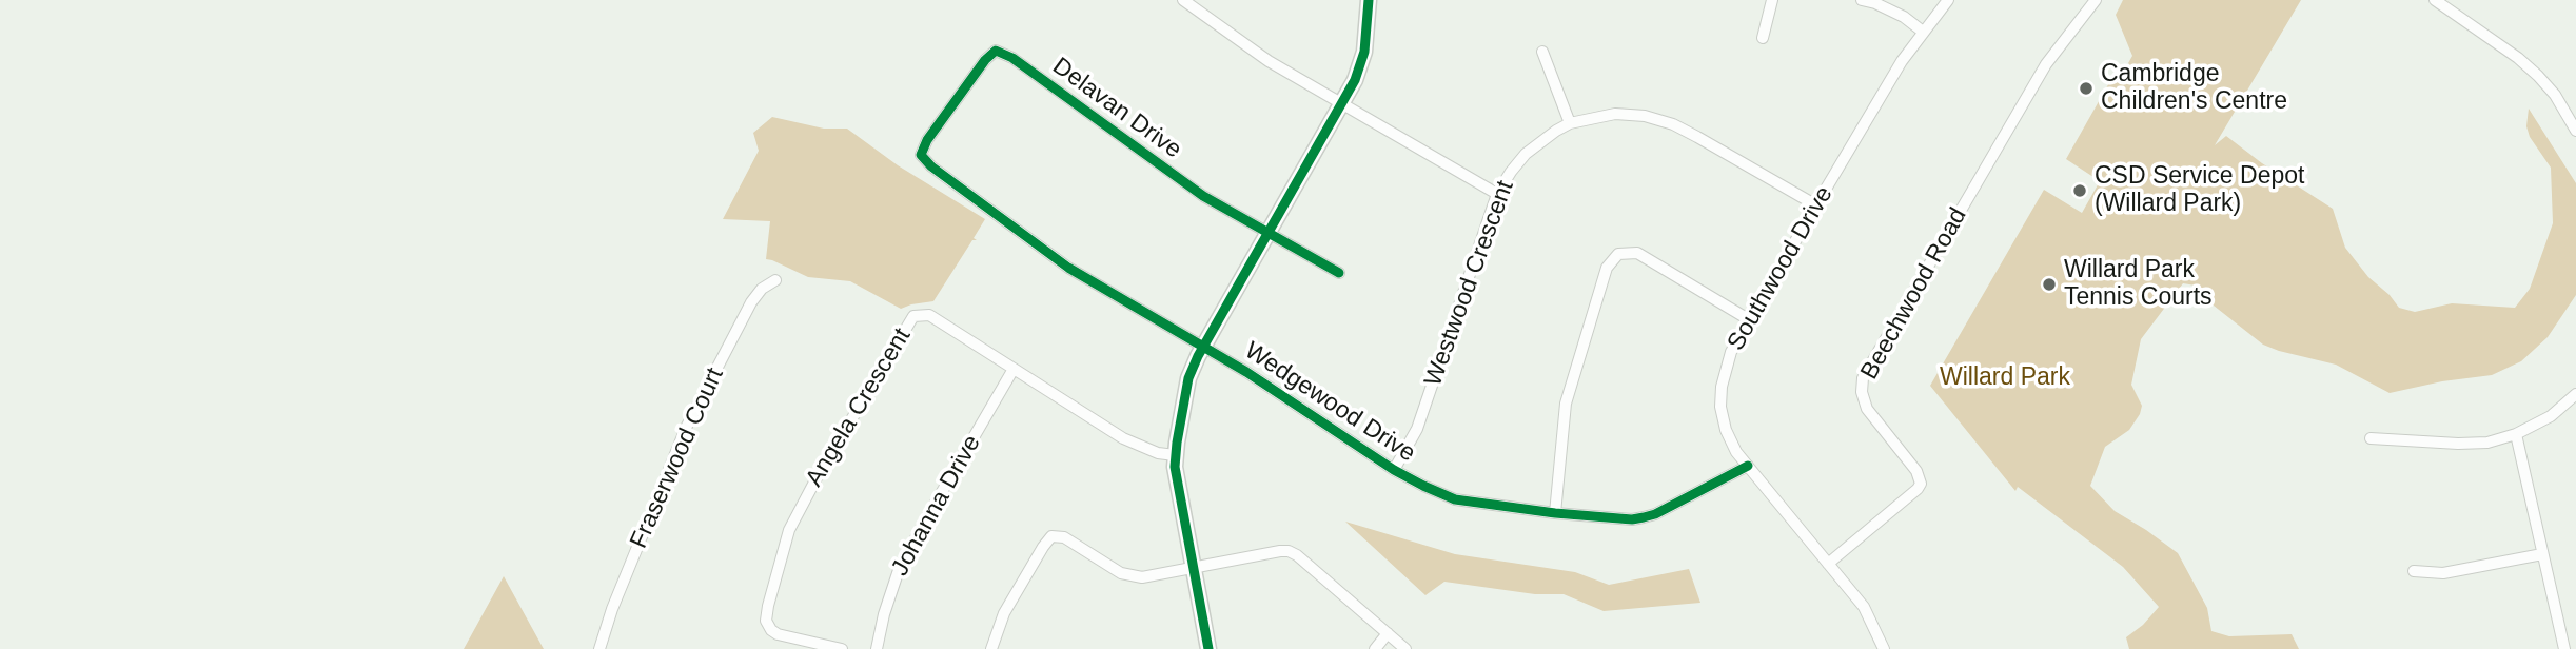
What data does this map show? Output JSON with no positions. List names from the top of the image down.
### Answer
{
  "streets": {
    "street": [
      "Delavan Drive",
      "Southwood Drive",
      "Westwood Crescent",
      "Beechwood Road",
      "Wedgewood Drive",
      "Angela Crescent",
      "Fraserwood Court",
      "Johanna Drive"
    ]
  },
  "crossings": [
    ["Delavan Drive", "Wedgewood Drive"],
    ["Southwood Drive", "Westwood Crescent"],
    ["Southwood Drive", "Beechwood Road"],
    ["Southwood Drive", "Wedgewood Drive"],
    ["Westwood Crescent", "Wedgewood Drive"],
    ["Angela Crescent", "Johanna Drive"]
  ],
  "parks": ["Willard Park"],
  "places": ["Cambridge Children's Centre", "CSD Service Depot (Willard Park)", "Willard Park Tennis Courts"]
}
